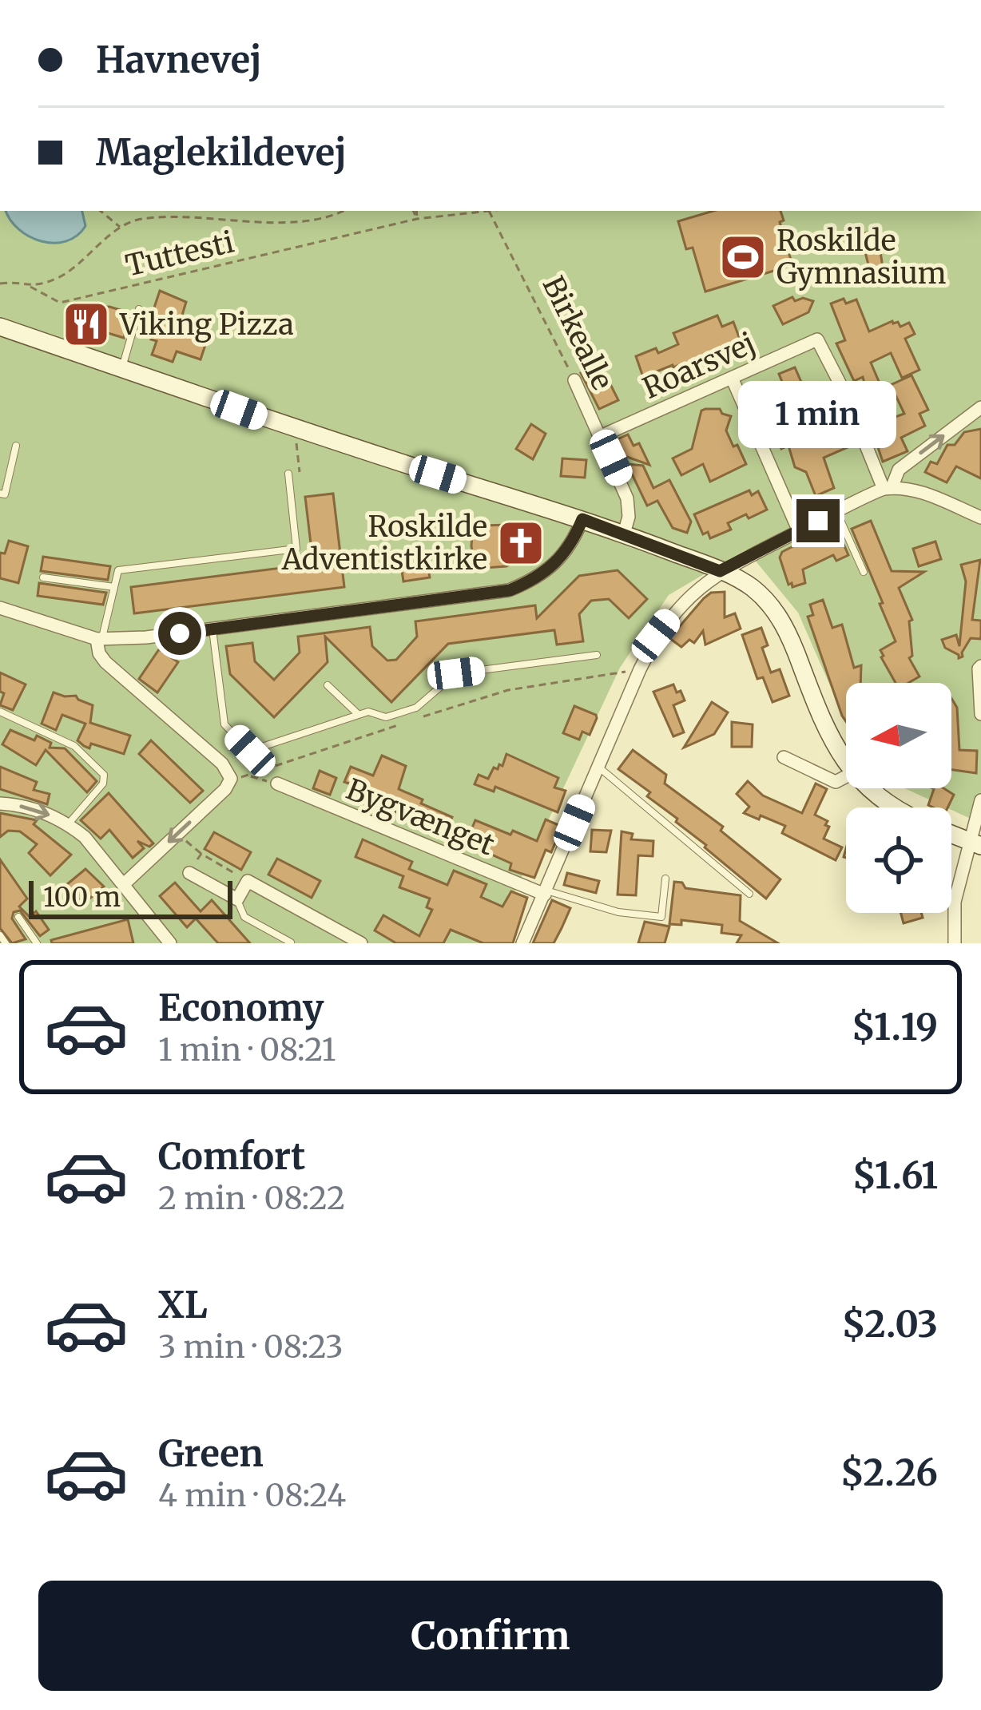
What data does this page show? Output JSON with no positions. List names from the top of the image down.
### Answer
{
  "streets": {
    "street": ["Birkealle", "Roarsvej", "Bygvænget"],
    "path": ["Tuttesti"]
  },
  "crossings": [
    ["Tuttesti", "Birkealle"],
    ["Birkealle", "Roarsvej"]
  ],
  "places": {
    "sports": ["Roskilde Gymnasium"],
    "restaurant": ["Viking Pizza"],
    "church": ["Roskilde Adventistkirke"]
  },
  "scale_bar": "100 m",
  "north": "left",
  "page": {
    "banner": ["Havnevej", "Maglekildevej"],
    "bubble": "1 min",
    "scale": "100 m",
    "list": [
      {
        "name": "Economy",
        "note": "1 min · 08:21",
        "value": "$1.19"
      },
      {
        "name": "Comfort",
        "note": "2 min · 08:22",
        "value": "$1.61"
      },
      {
        "name": "XL",
        "note": "3 min · 08:23",
        "value": "$2.03"
      },
      {
        "name": "Green",
        "note": "4 min · 08:24",
        "value": "$2.26"
      }
    ],
    "buttons": "Confirm"
  }
}
